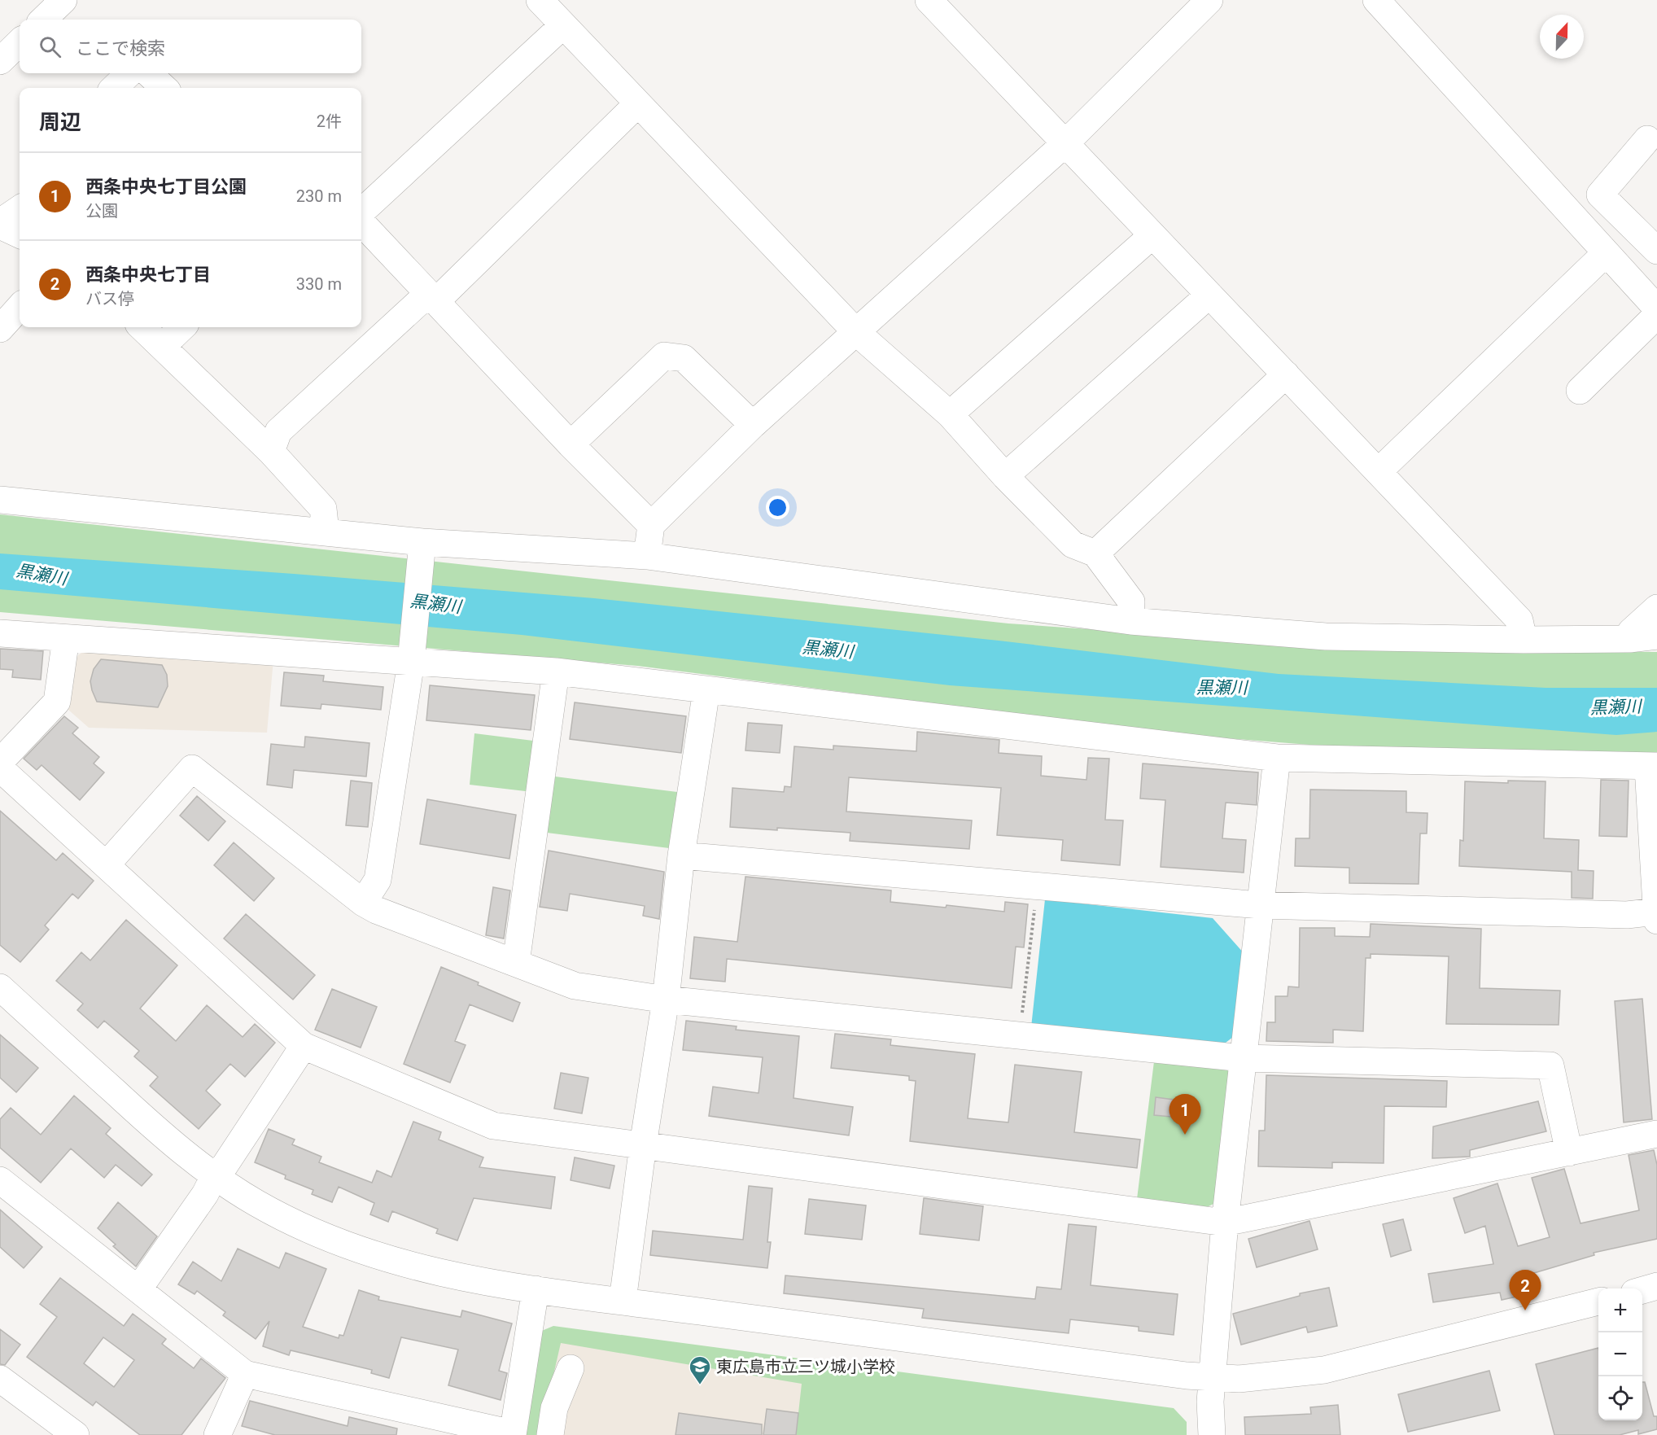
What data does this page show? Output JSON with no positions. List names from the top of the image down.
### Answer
{
  "water": ["黒瀬川"],
  "places": {
    "school or university": ["東広島市立三ツ城小学校"]
  },
  "north": "top",
  "page": {
    "search": "ここで検索",
    "heading": ["周辺", "2件"],
    "list": [
      {
        "mark": "1",
        "name": "西条中央七丁目公園",
        "note": "公園",
        "value": "230 m"
      },
      {
        "mark": "2",
        "name": "西条中央七丁目",
        "note": "バス停",
        "value": "330 m"
      }
    ],
    "pins": ["1", "2"],
    "map_buttons": ["+", "−"]
  }
}
